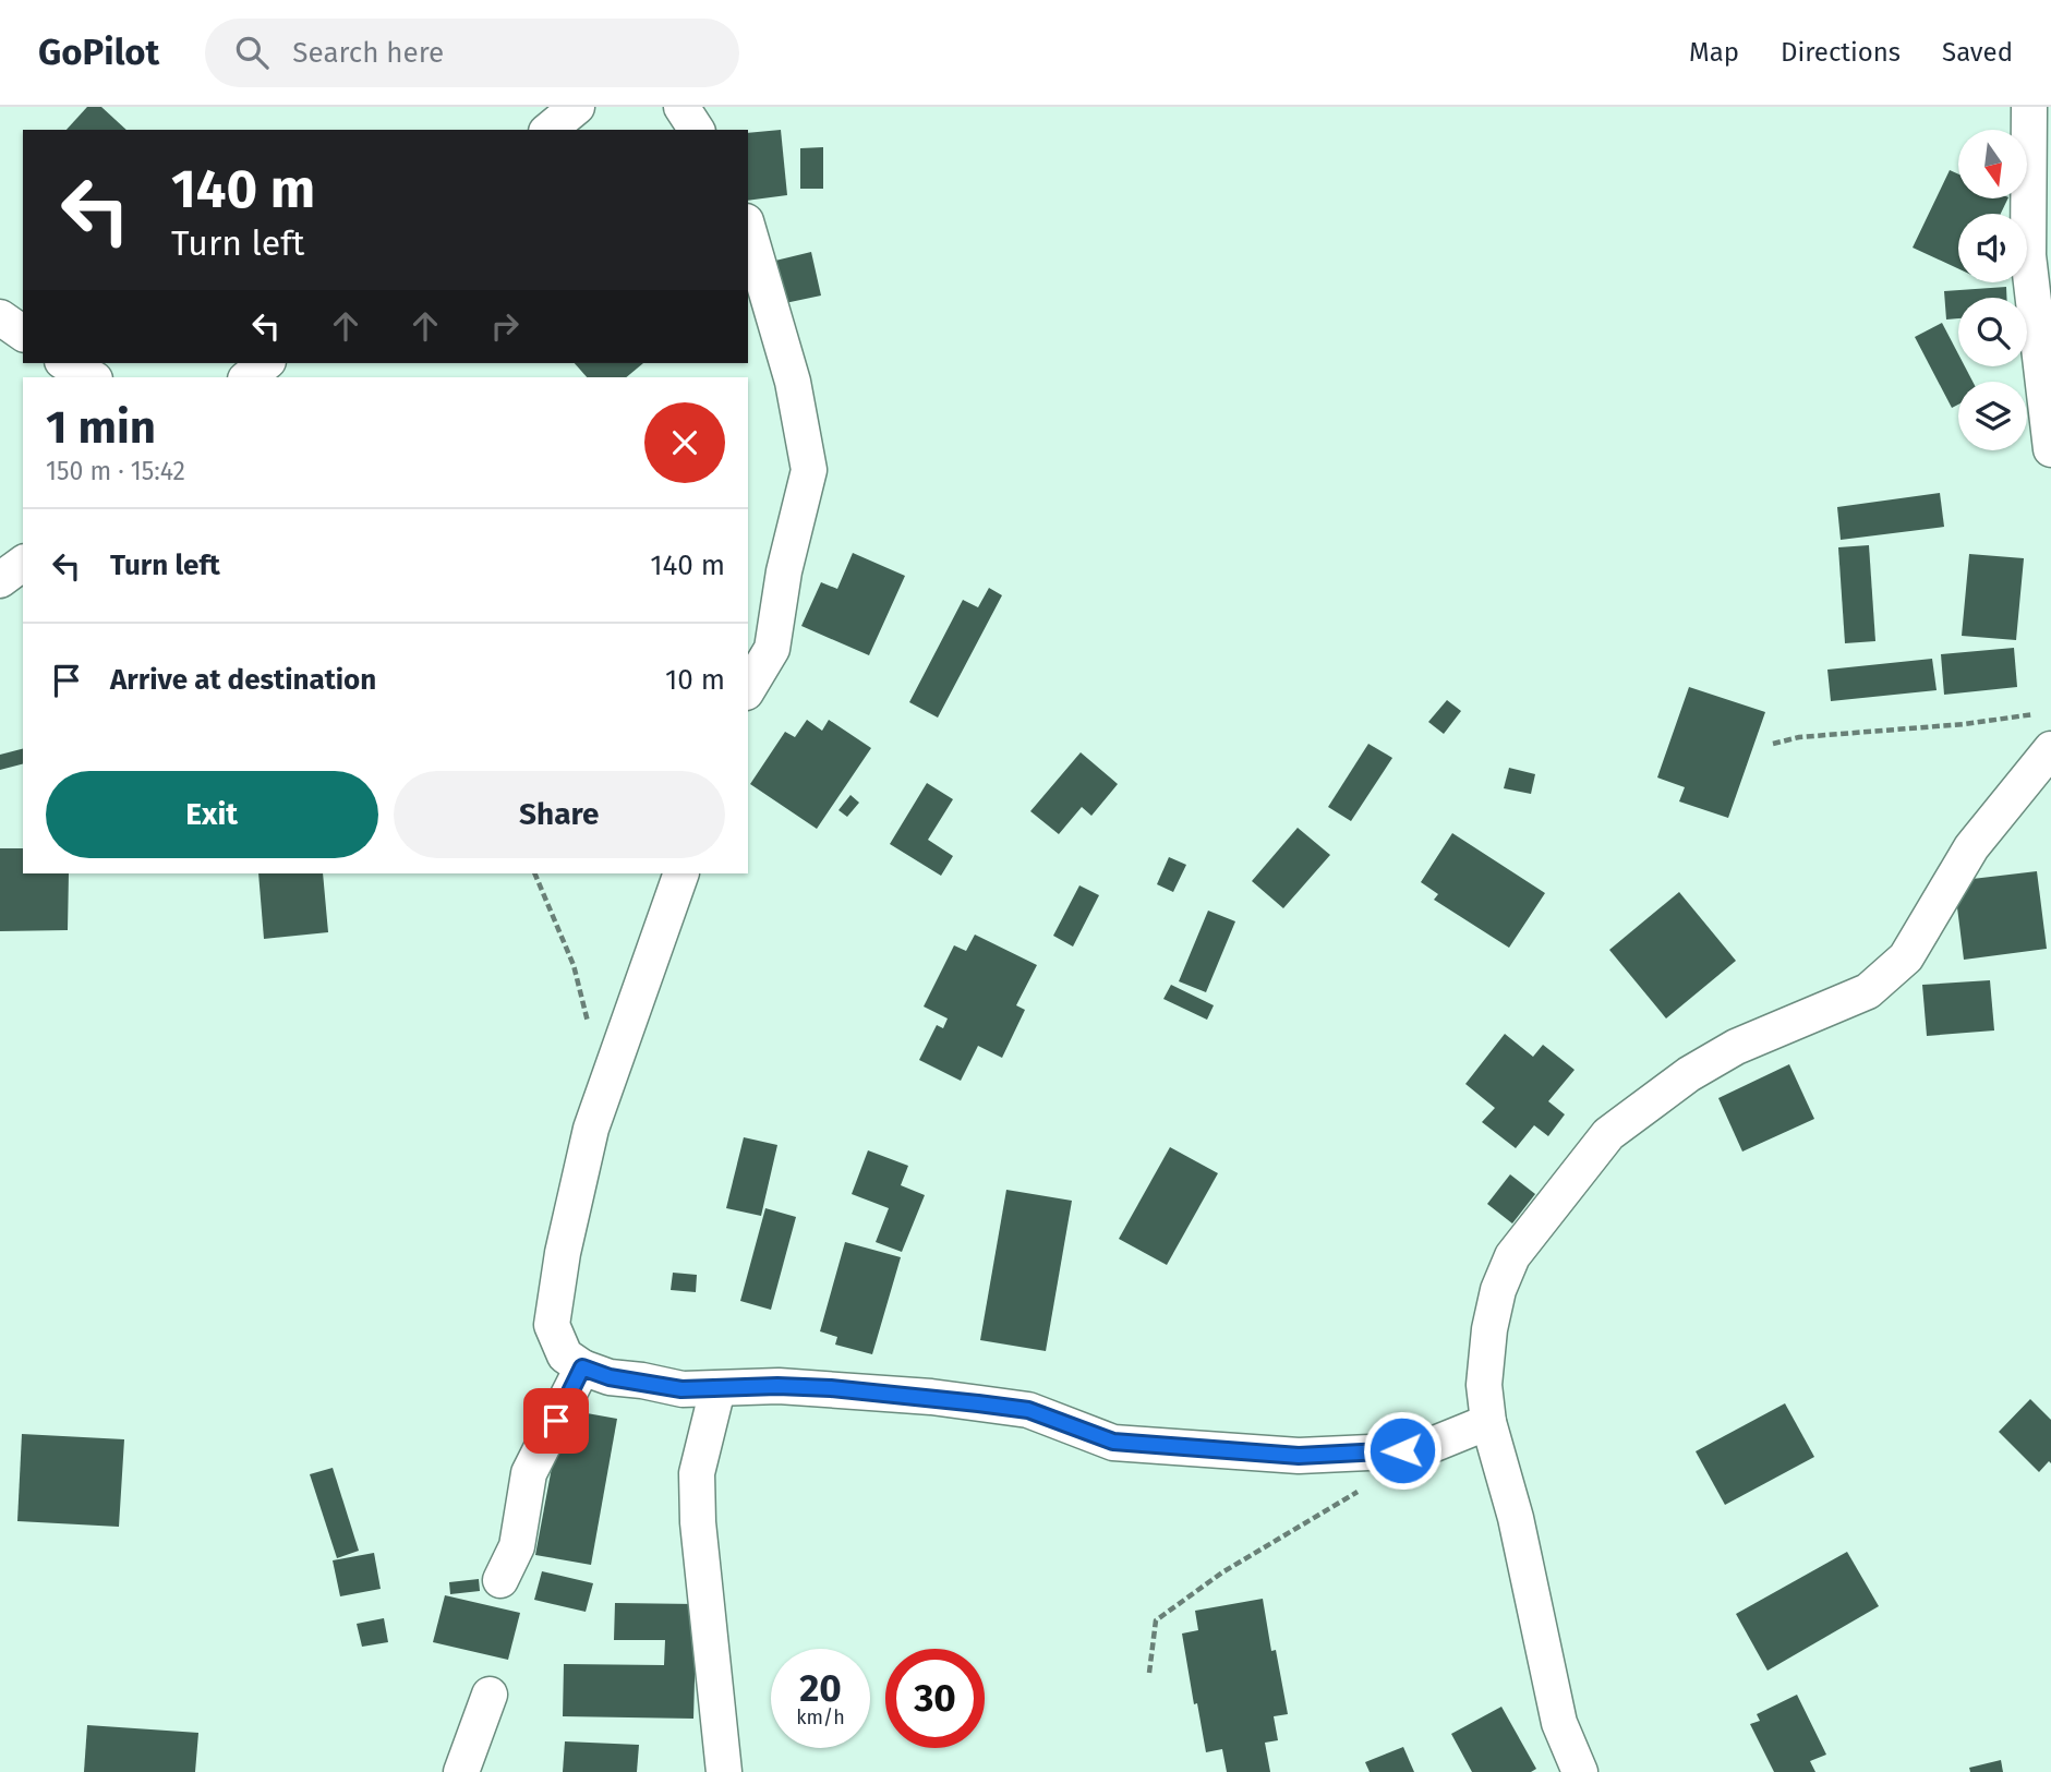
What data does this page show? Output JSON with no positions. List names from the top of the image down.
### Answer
{
  "north": "bottom",
  "page": {
    "header": "GoPilot",
    "search": "Search here",
    "nav": ["Map", "Directions", "Saved"],
    "turn": ["140 m", "Turn left"],
    "heading": ["1 min", "150 m · 15:42"],
    "list": [
      {
        "name": "Turn left",
        "value": "140 m"
      },
      {
        "name": "Arrive at destination",
        "value": "10 m"
      }
    ],
    "buttons": ["Exit", "Share"],
    "speed": "20 km/h",
    "limit": "30"
  }
}
